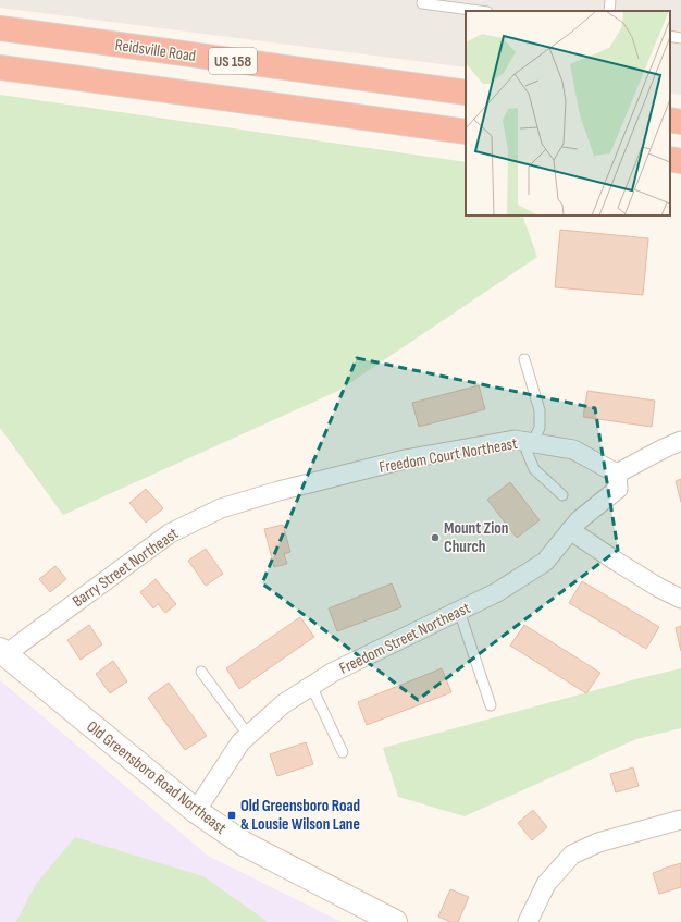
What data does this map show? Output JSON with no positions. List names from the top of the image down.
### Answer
{
  "streets": {
    "highway": ["Reidsville Road", "US 158"],
    "street": [
      "Freedom Court Northeast",
      "Barry Street Northeast",
      "Freedom Street Northeast",
      "Old Greensboro Road Northeast"
    ]
  },
  "crossings": [
    ["Freedom Court Northeast", "Barry Street Northeast"],
    ["Freedom Court Northeast", "Freedom Street Northeast"],
    ["Barry Street Northeast", "Old Greensboro Road Northeast"],
    ["Freedom Street Northeast", "Old Greensboro Road Northeast"]
  ],
  "places": {
    "other": ["Mount Zion Church"],
    "transit": ["Old Greensboro Road & Lousie Wilson Lane"]
  }
}
